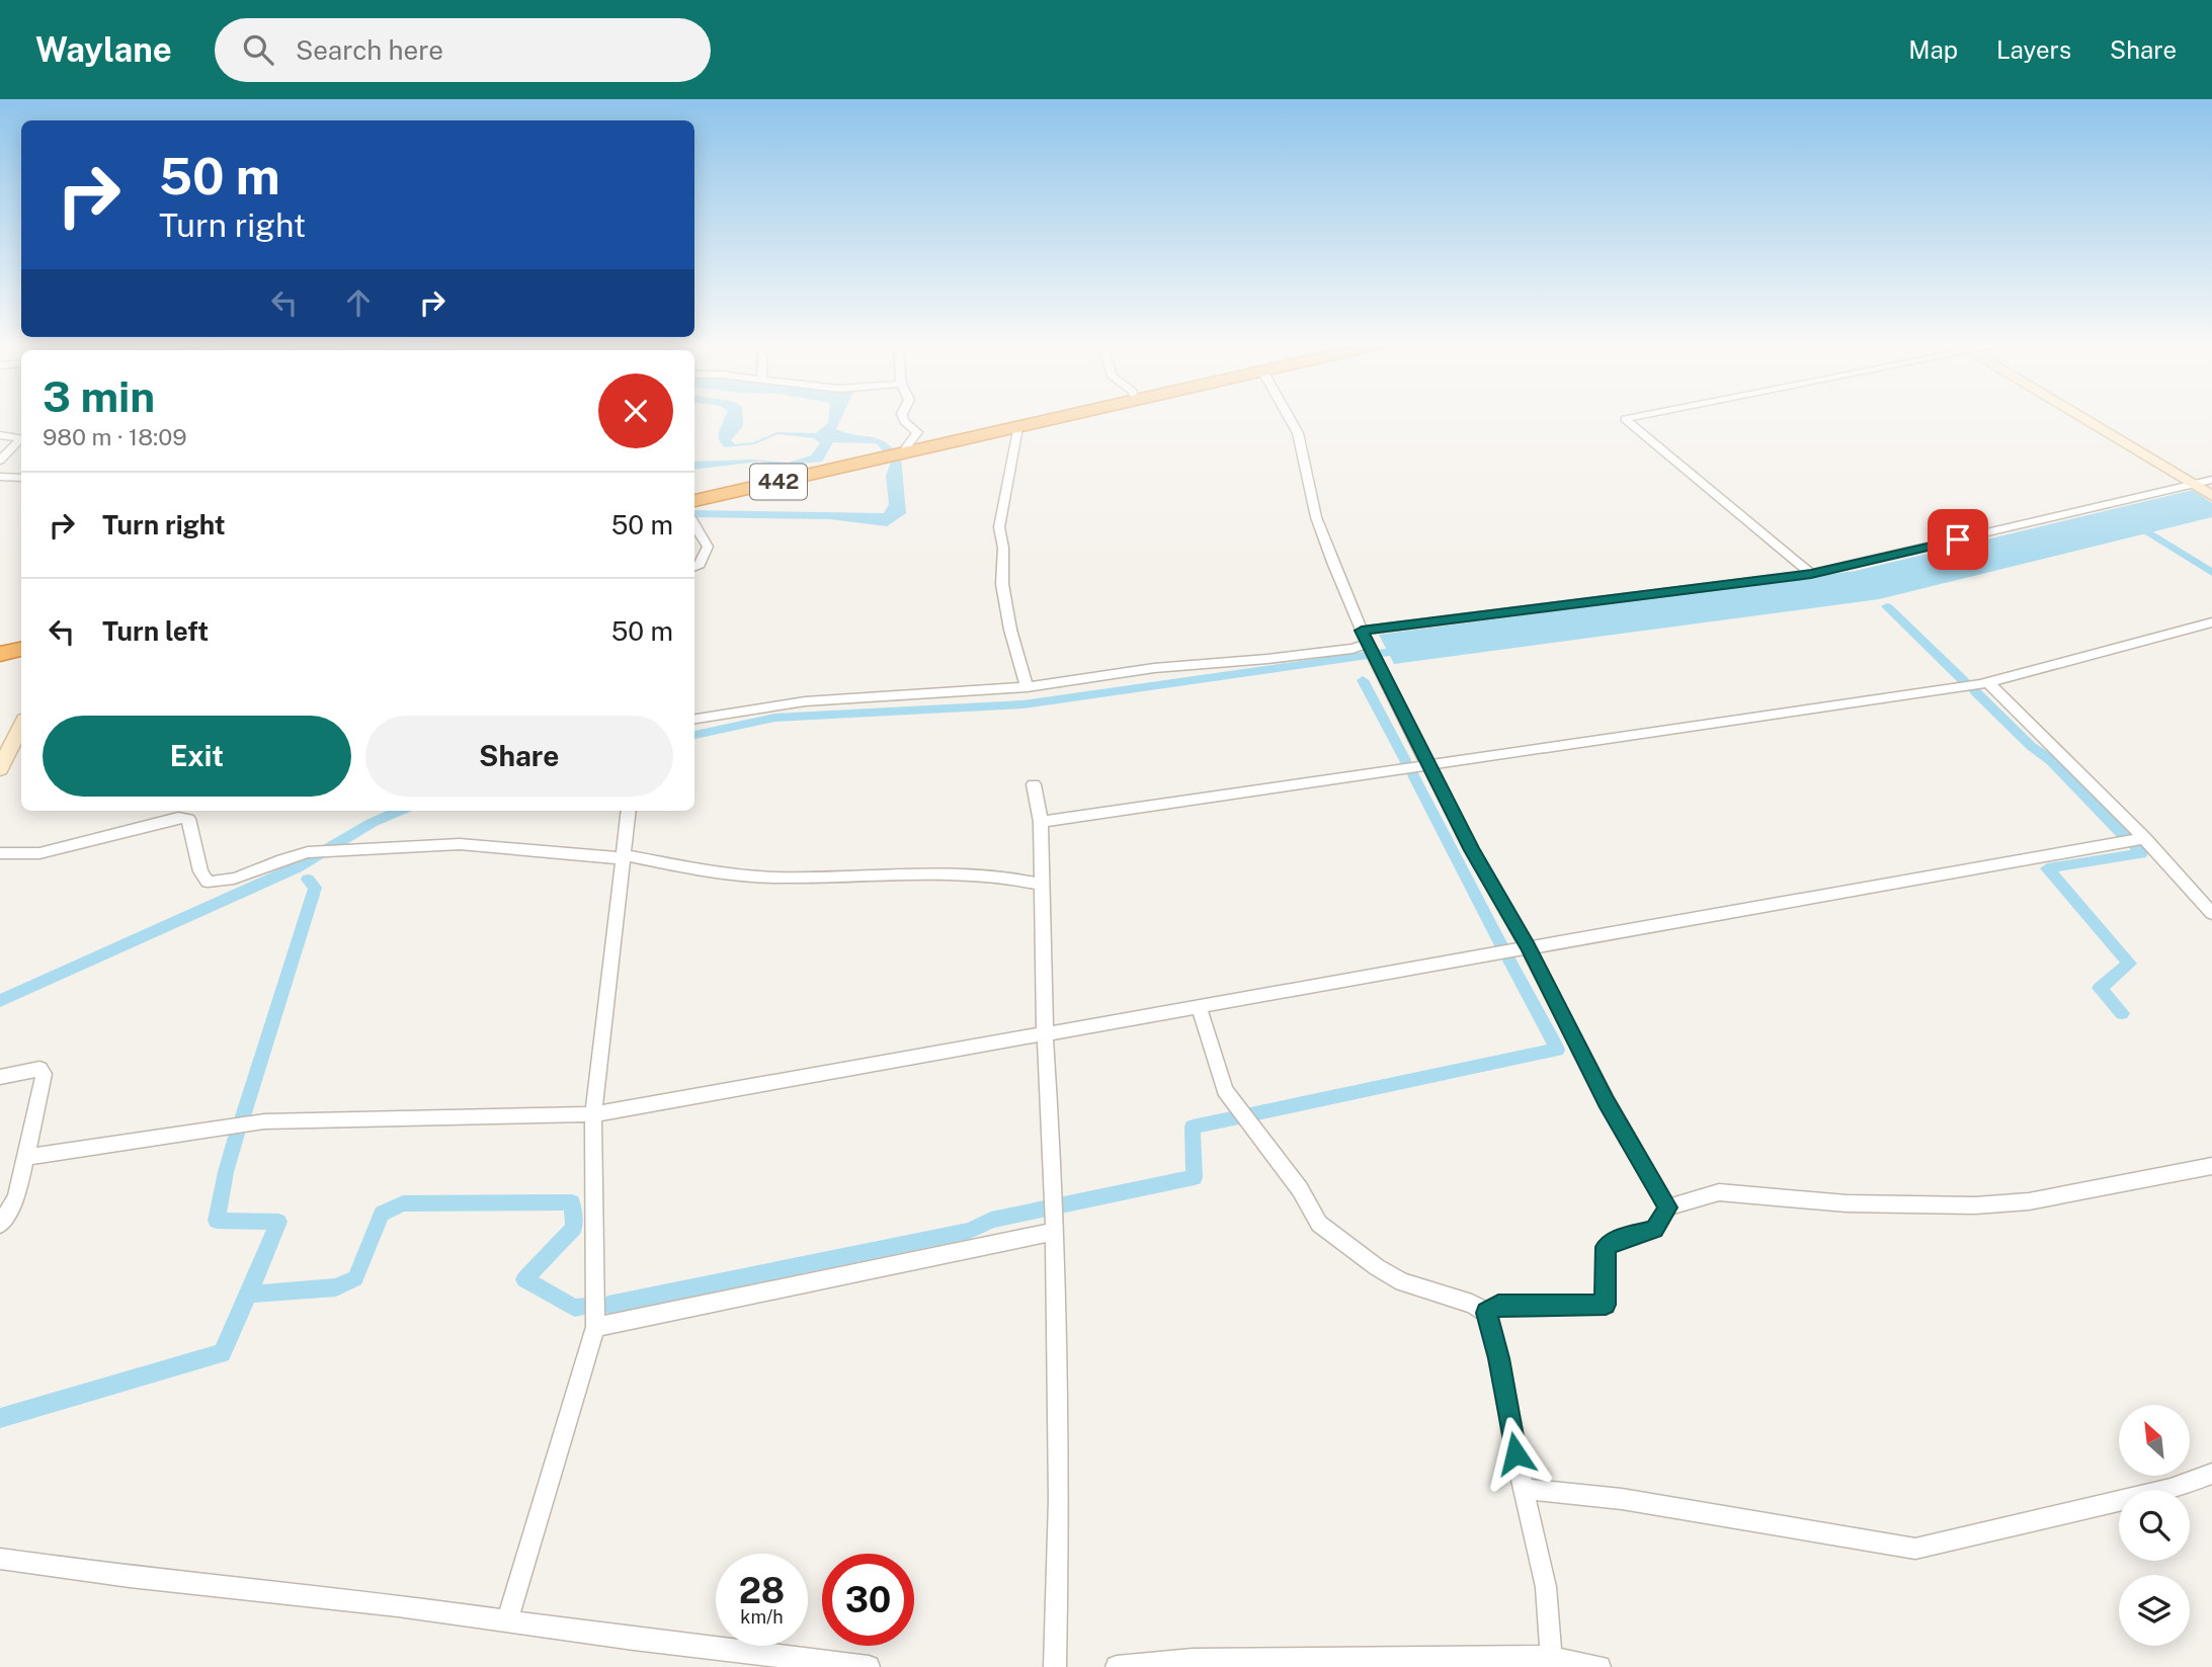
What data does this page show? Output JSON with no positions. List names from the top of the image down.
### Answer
{
  "streets": {
    "highway": ["442"]
  },
  "north": "top left",
  "page": {
    "header": "Waylane",
    "search": "Search here",
    "nav": ["Map", "Layers", "Share"],
    "turn": ["50 m", "Turn right"],
    "heading": ["3 min", "980 m · 18:09"],
    "list": [
      {
        "name": "Turn right",
        "value": "50 m"
      },
      {
        "name": "Turn left",
        "value": "50 m"
      }
    ],
    "buttons": ["Exit", "Share"],
    "speed": "28 km/h",
    "limit": "30"
  }
}
